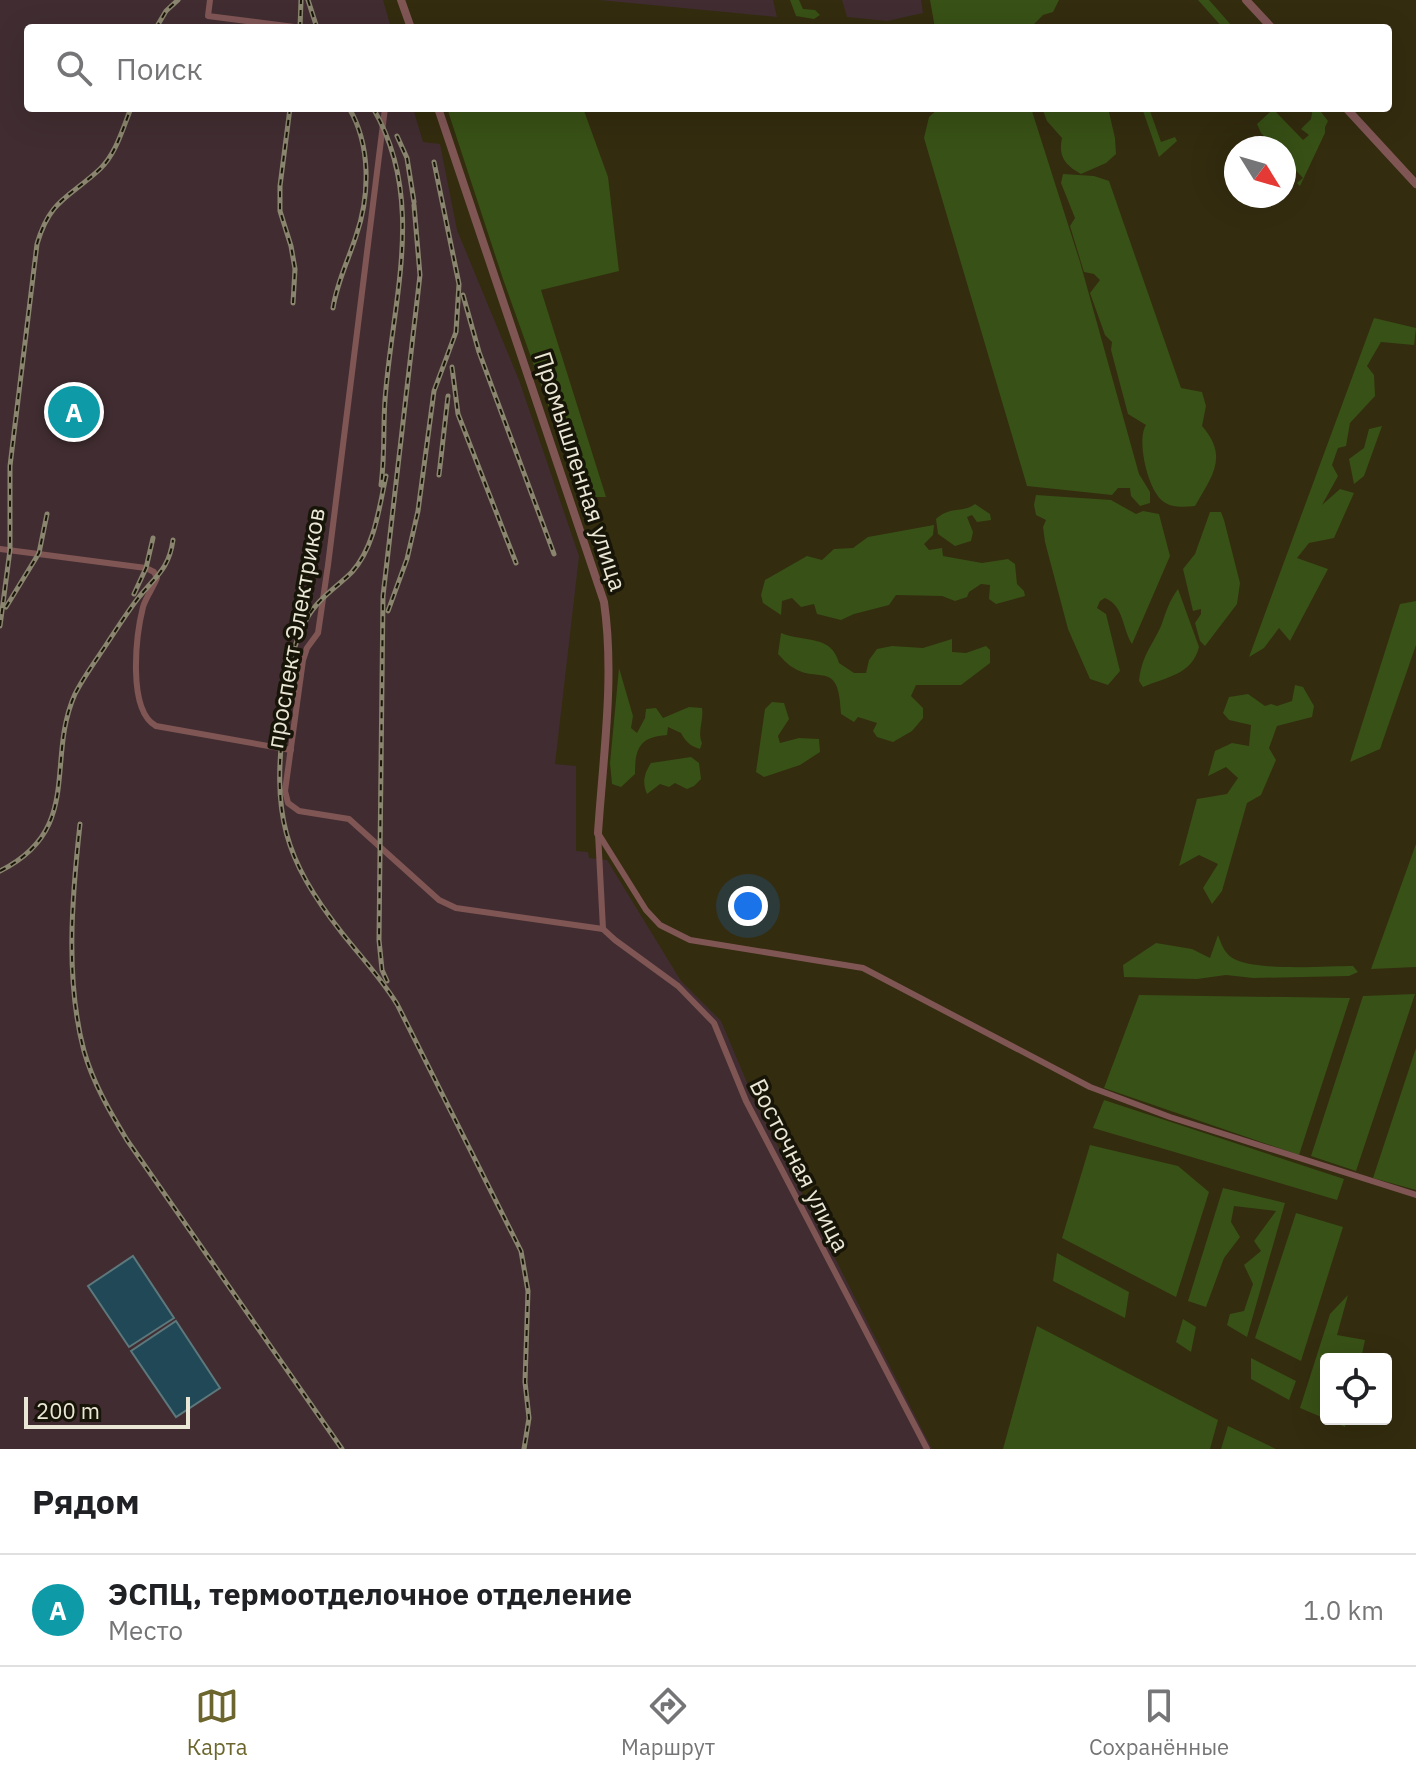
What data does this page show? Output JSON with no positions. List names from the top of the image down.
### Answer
{
  "streets": {
    "street": ["Промышленная улица", "проспект Электриков", "Восточная улица"]
  },
  "crossings": [
    ["Промышленная улица", "проспект Электриков"],
    ["Промышленная улица", "Восточная улица"],
    ["проспект Электриков", "Восточная улица"]
  ],
  "scale_bar": "200 m",
  "north": "bottom right",
  "page": {
    "search": "Поиск",
    "pins": "A",
    "scale": "200 m",
    "heading": "Рядом",
    "list": [
      {
        "mark": "A",
        "name": "ЭСПЦ, термоотделочное отделение",
        "note": "Место",
        "value": "1.0 km"
      }
    ],
    "nav": ["Карта", "Маршрут", "Сохранённые"]
  }
}
